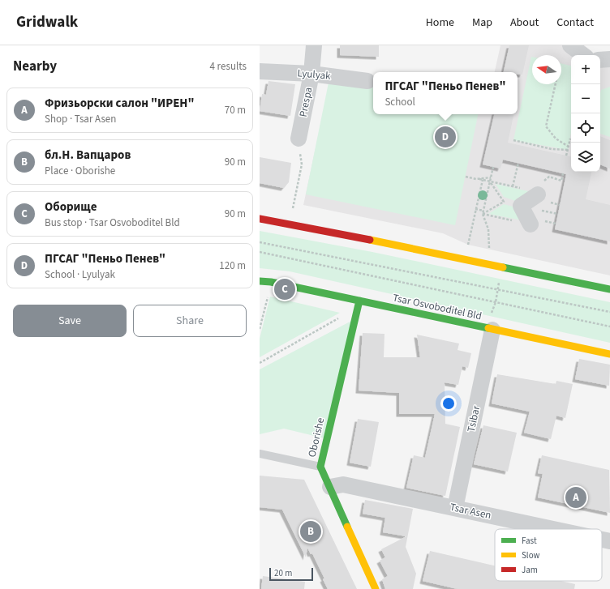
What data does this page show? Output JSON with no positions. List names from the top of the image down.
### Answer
{
  "streets": {
    "main road": ["Tsar Osvoboditel Bld", "Oborishe"],
    "street": [
      "Lyulyak",
      "Prespa",
      "Tsibar",
      "Tsar Asen"
    ]
  },
  "crossings": [
    ["Lyulyak", "Prespa"],
    ["Tsar Osvoboditel Bld", "Tsibar"],
    ["Tsar Osvoboditel Bld", "Oborishe"],
    ["Tsibar", "Tsar Asen"],
    ["Oborishe", "Tsar Asen"]
  ],
  "legend": ["Fast", "Slow", "Jam"],
  "scale_bar": "20 m",
  "north": "left",
  "page": {
    "header": "Gridwalk",
    "nav": [
      "Home",
      "Map",
      "About",
      "Contact"
    ],
    "heading": ["Nearby", "4 results"],
    "map_buttons": ["+", "−"],
    "popup": ["ПГСАГ \"Пеньо Пенев\"", "School"],
    "list": [
      {
        "mark": "A",
        "name": "Фризьорски салон \"ИРЕН\"",
        "note": "Shop · Tsar Asen",
        "value": "70 m"
      },
      {
        "mark": "B",
        "name": "бл.Н. Вапцаров",
        "note": "Place · Oborishe",
        "value": "90 m"
      },
      {
        "mark": "C",
        "name": "Оборище",
        "note": "Bus stop · Tsar Osvoboditel Bld",
        "value": "90 m"
      },
      {
        "mark": "D",
        "name": "ПГСАГ \"Пеньо Пенев\"",
        "note": "School · Lyulyak",
        "value": "120 m"
      }
    ],
    "pins": [
      "D",
      "C",
      "A",
      "B"
    ],
    "buttons": ["Save", "Share"],
    "scale": "20 m"
  }
}
